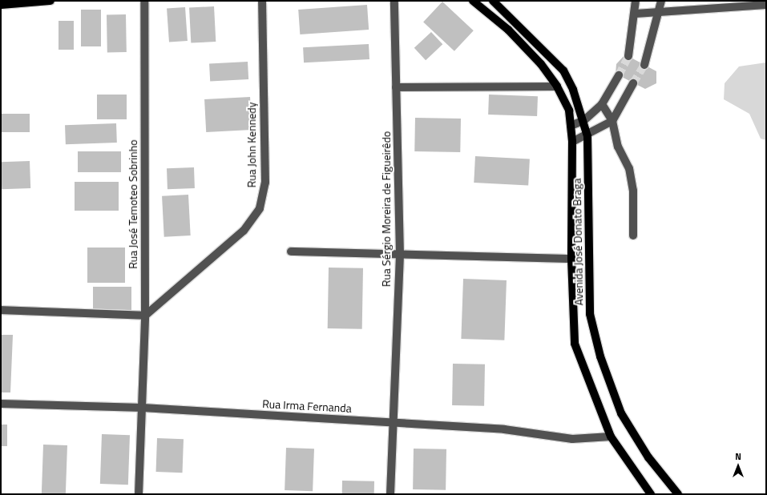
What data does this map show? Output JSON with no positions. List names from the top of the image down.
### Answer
{
  "streets": {
    "main road": ["Avenida José Donato Braga"],
    "street": [
      "Rua John Kennedy",
      "Rua José Temoteo Sobrinho",
      "Rua Sérgio Moreira de Figueirêdo",
      "Rua Irma Fernanda"
    ]
  },
  "crossings": [
    ["Rua John Kennedy", "Rua José Temoteo Sobrinho"],
    ["Rua José Temoteo Sobrinho", "Rua Irma Fernanda"],
    ["Rua Sérgio Moreira de Figueirêdo", "Rua Irma Fernanda"],
    ["Avenida José Donato Braga", "Rua Irma Fernanda"]
  ],
  "north": "top"
}
